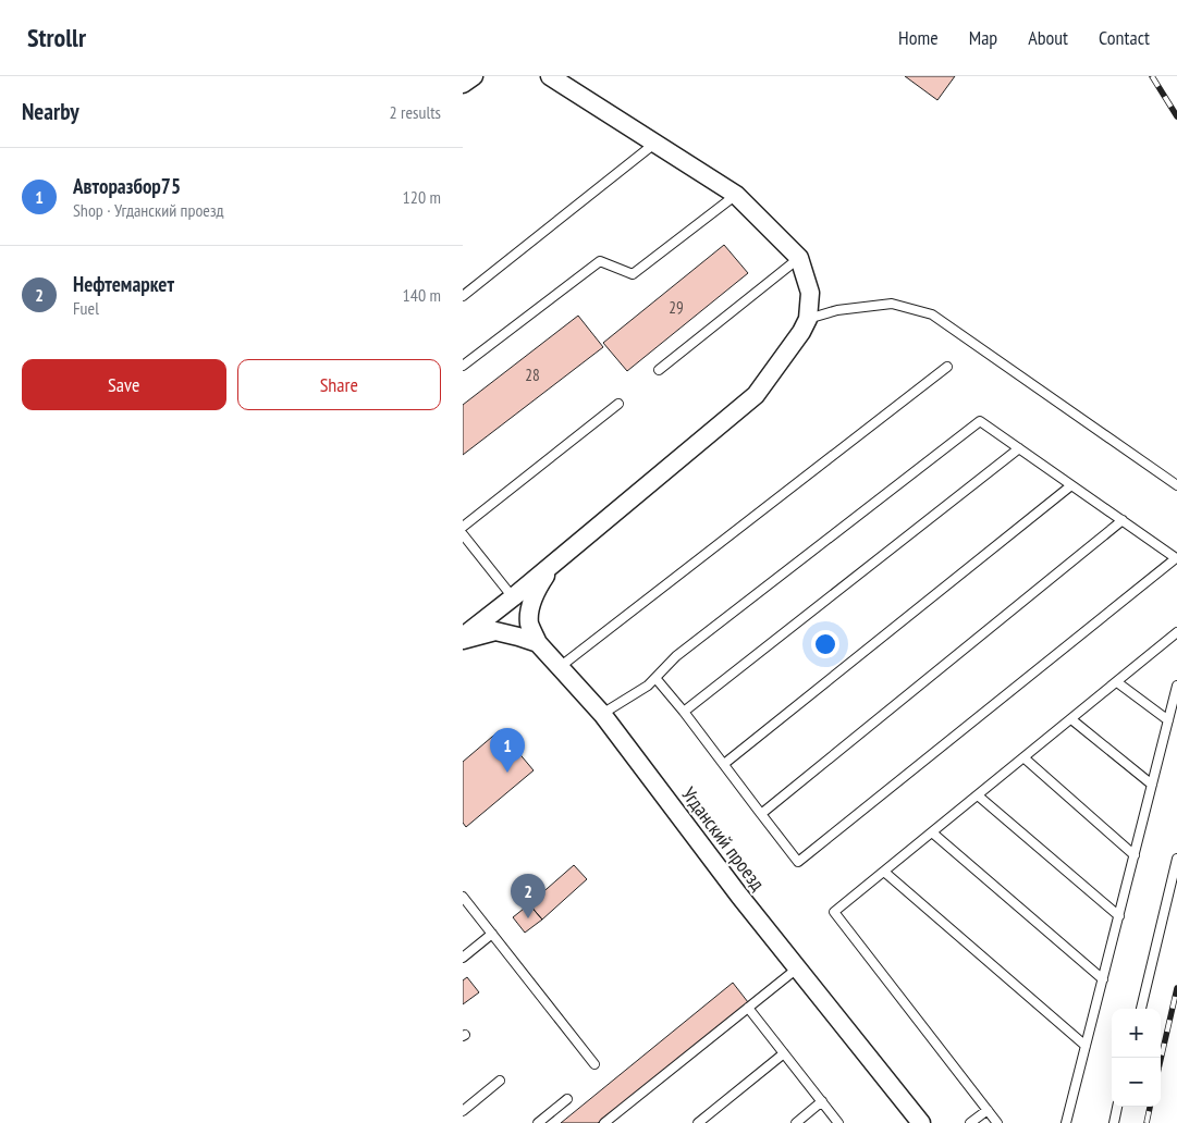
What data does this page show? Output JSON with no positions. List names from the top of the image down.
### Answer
{
  "streets": {
    "street": ["Угданский проезд"]
  },
  "house_numbers": ["29", "28"],
  "page": {
    "header": "Strollr",
    "nav": [
      "Home",
      "Map",
      "About",
      "Contact"
    ],
    "heading": ["Nearby", "2 results"],
    "list": [
      {
        "mark": "1",
        "name": "Авторазбор75",
        "note": "Shop · Угданский проезд",
        "value": "120 m"
      },
      {
        "mark": "2",
        "name": "Нефтемаркет",
        "note": "Fuel",
        "value": "140 m"
      }
    ],
    "buttons": ["Save", "Share"],
    "pins": ["1", "2"],
    "map_buttons": ["+", "−"]
  }
}
